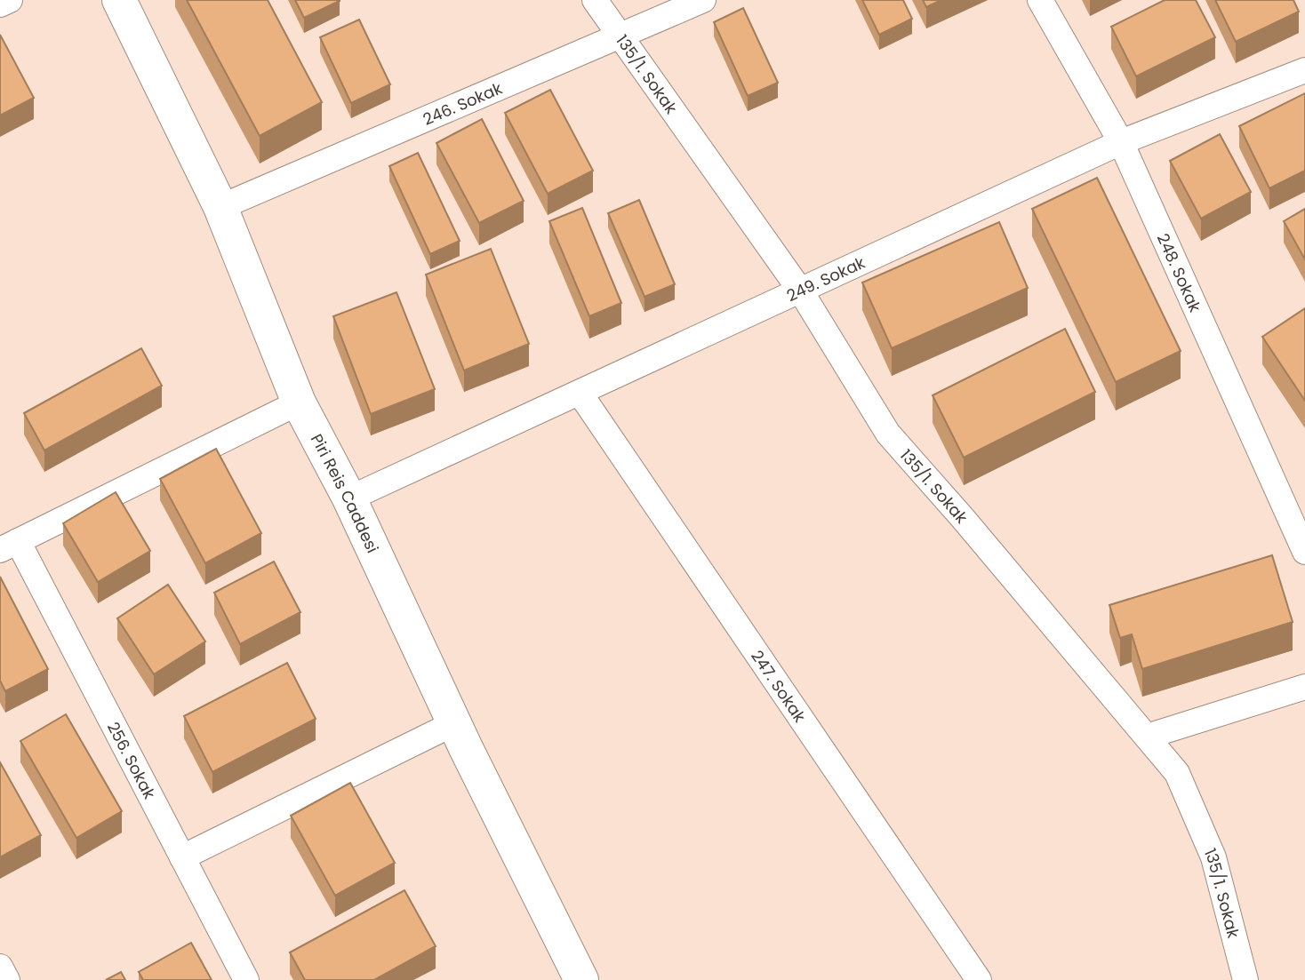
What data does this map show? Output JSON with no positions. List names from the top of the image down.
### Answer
{
  "streets": {
    "street": [
      "135/1. Sokak",
      "246. Sokak",
      "248. Sokak",
      "249. Sokak",
      "Piri Reis Caddesi",
      "247. Sokak",
      "256. Sokak"
    ]
  },
  "crossings": [
    ["135/1. Sokak", "246. Sokak"],
    ["135/1. Sokak", "249. Sokak"],
    ["246. Sokak", "Piri Reis Caddesi"],
    ["248. Sokak", "249. Sokak"],
    ["249. Sokak", "Piri Reis Caddesi"],
    ["249. Sokak", "247. Sokak"]
  ]
}
